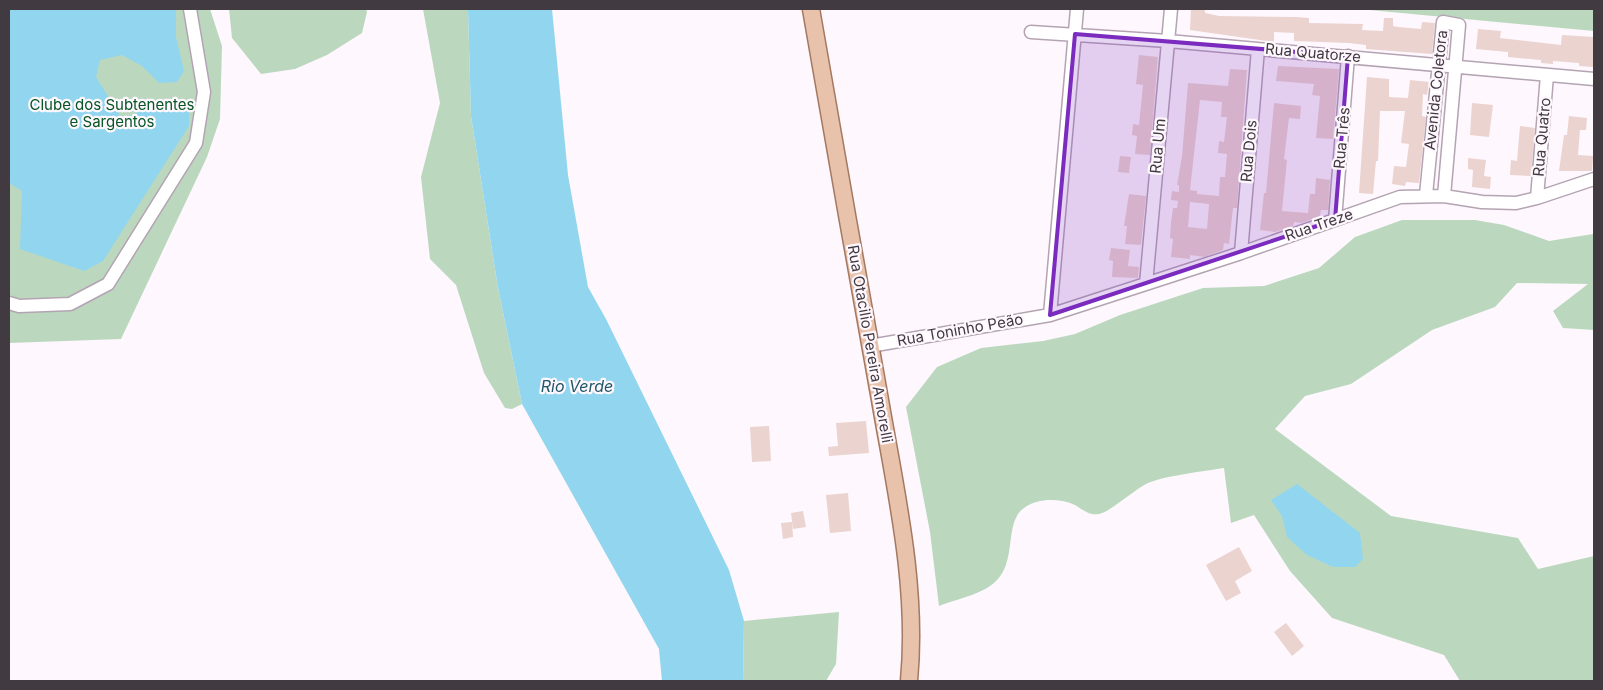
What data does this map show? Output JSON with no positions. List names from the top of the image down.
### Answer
{
  "streets": {
    "main road": ["Rua Otacilio Pereira Amorelli"],
    "street": [
      "Rua Quatorze",
      "Avenida Coletora",
      "Rua Quatro",
      "Rua Três",
      "Rua Um",
      "Rua Dois",
      "Rua Treze",
      "Rua Toninho Peão"
    ]
  },
  "crossings": [
    ["Rua Quatorze", "Avenida Coletora"],
    ["Rua Quatorze", "Rua Quatro"],
    ["Rua Quatorze", "Rua Três"],
    ["Rua Quatorze", "Rua Um"],
    ["Rua Quatorze", "Rua Dois"],
    ["Avenida Coletora", "Rua Treze"],
    ["Rua Quatro", "Rua Treze"],
    ["Rua Três", "Rua Treze"],
    ["Rua Um", "Rua Treze"],
    ["Rua Dois", "Rua Treze"],
    ["Rua Treze", "Rua Toninho Peão"],
    ["Rua Toninho Peão", "Rua Otacilio Pereira Amorelli"]
  ],
  "water": ["Rio Verde"],
  "parks": ["Clube dos Subtenentes e Sargentos"]
}
